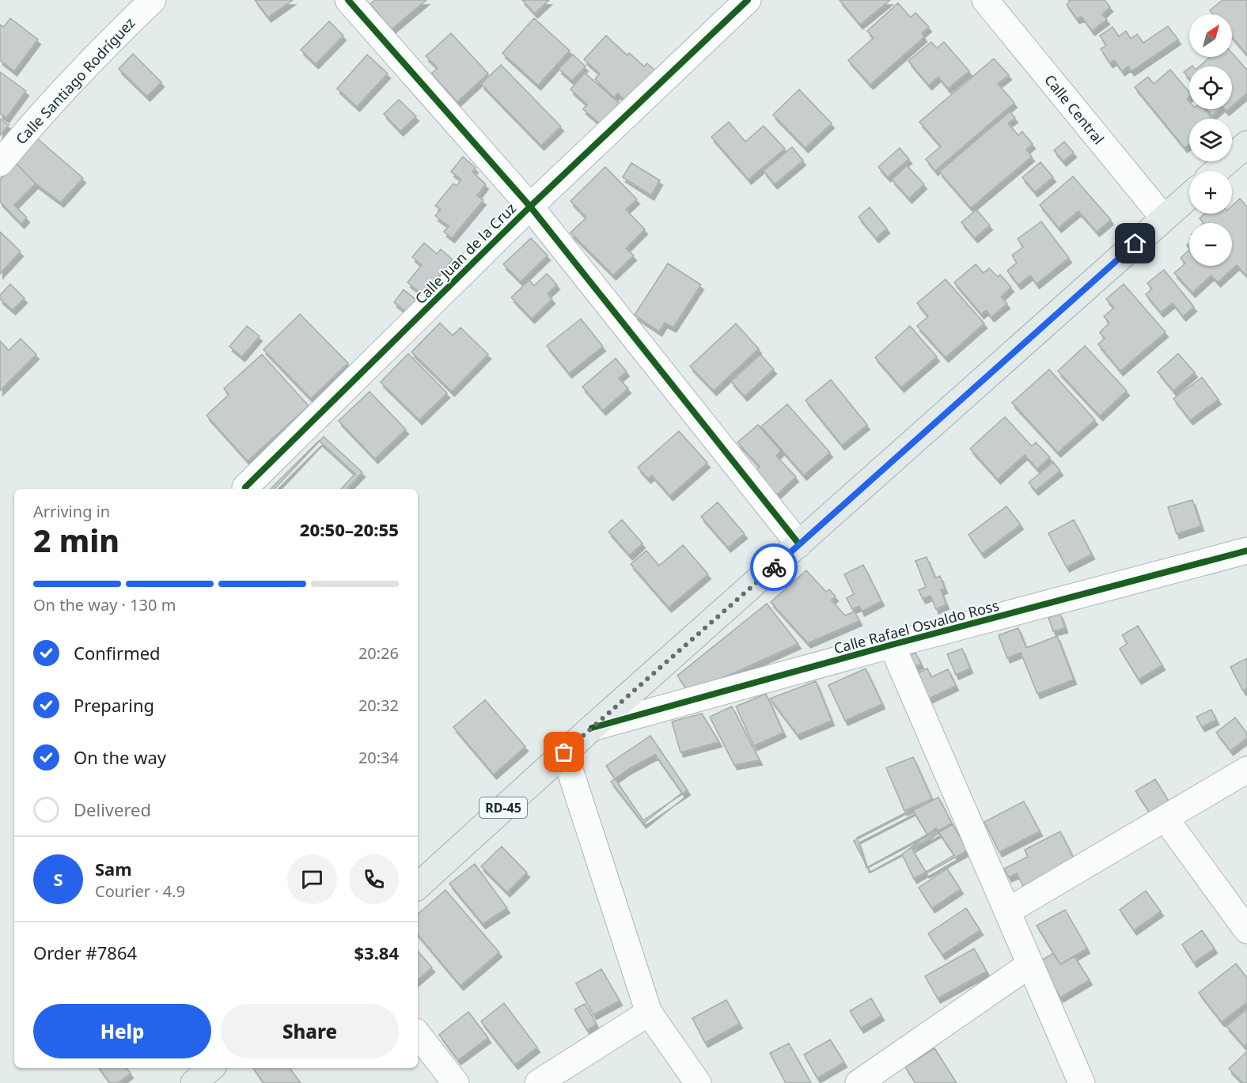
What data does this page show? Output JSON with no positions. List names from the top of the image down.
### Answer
{
  "streets": {
    "main road": ["RD-45"],
    "street": [
      "Calle Santiago Rodríguez",
      "Calle Central",
      "Calle Juan de la Cruz",
      "Calle Rafael Osvaldo Ross"
    ]
  },
  "crossings": [
    ["Calle Central", "RD-45"],
    ["Calle Rafael Osvaldo Ross", "RD-45"]
  ],
  "north": "top right",
  "page": {
    "map_buttons": ["+", "−"],
    "heading": ["2 min", "Arriving in", "20:50–20:55"],
    "panel": [
      "Sam",
      "Courier · 4.9",
      "Order #7864",
      "$3.84"
    ],
    "bar": "On the way · 130 m",
    "list": [
      ["Confirmed", "20:26"],
      ["Preparing", "20:32"],
      ["On the way", "20:34"],
      "Delivered"
    ],
    "round": "S",
    "buttons": ["Help", "Share"]
  }
}
